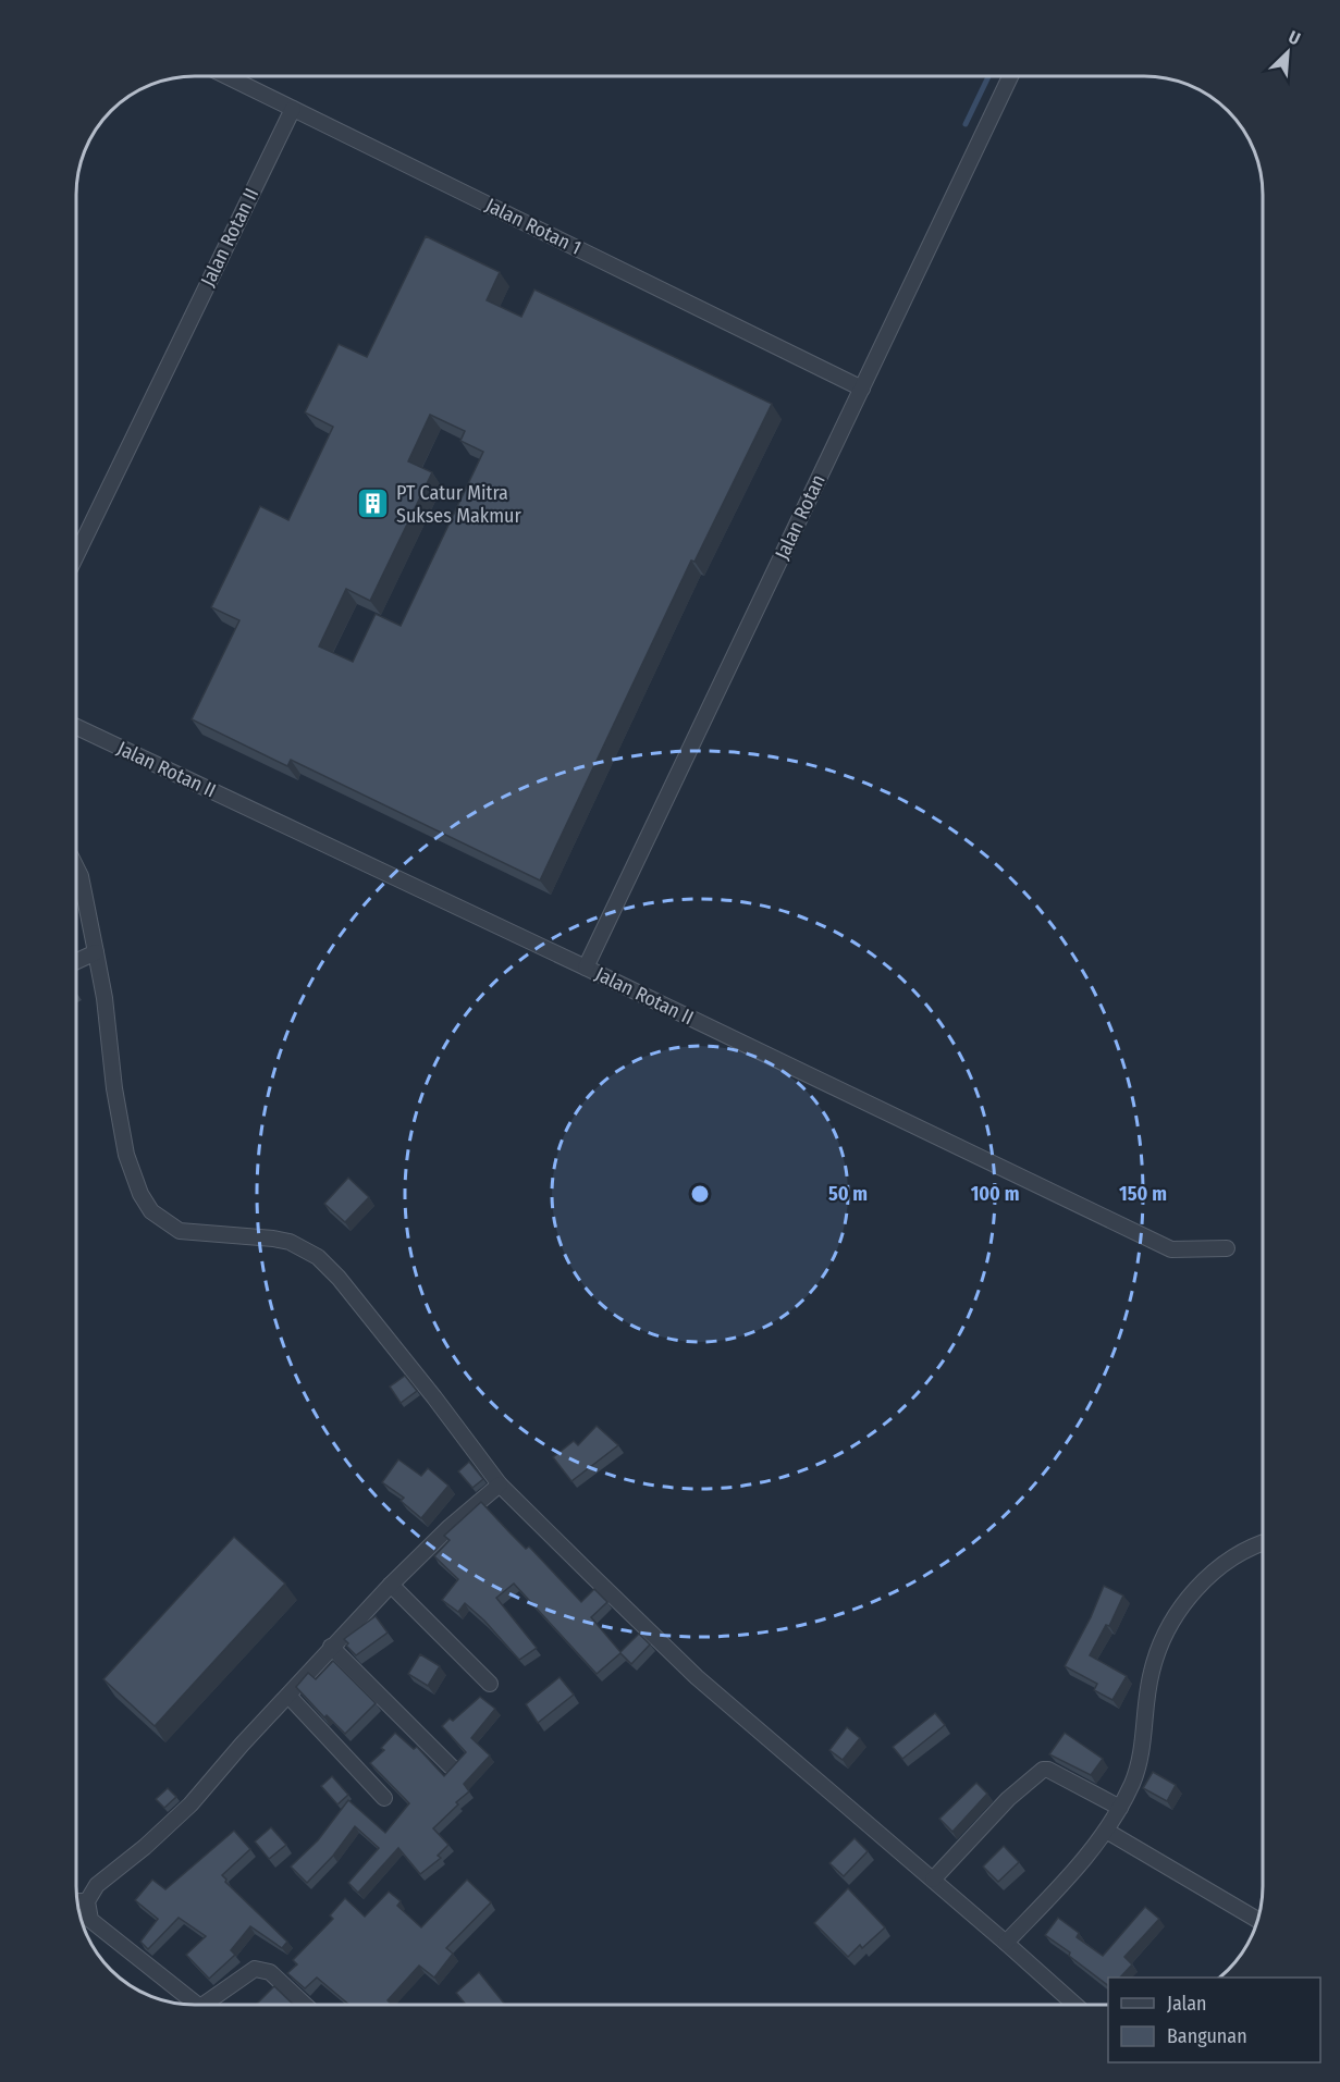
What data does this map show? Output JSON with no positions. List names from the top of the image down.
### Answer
{
  "streets": {
    "street": ["Jalan Rotan 1", "Jalan Rotan II", "Jalan Rotan"]
  },
  "crossings": [
    ["Jalan Rotan 1", "Jalan Rotan II"],
    ["Jalan Rotan 1", "Jalan Rotan"],
    ["Jalan Rotan II", "Jalan Rotan"]
  ],
  "places": {
    "building": ["PT Catur Mitra Sukses Makmur"]
  },
  "legend": ["Jalan", "Bangunan"],
  "north": "top right",
  "rings": ["50 m", "100 m", "150 m"]
}
